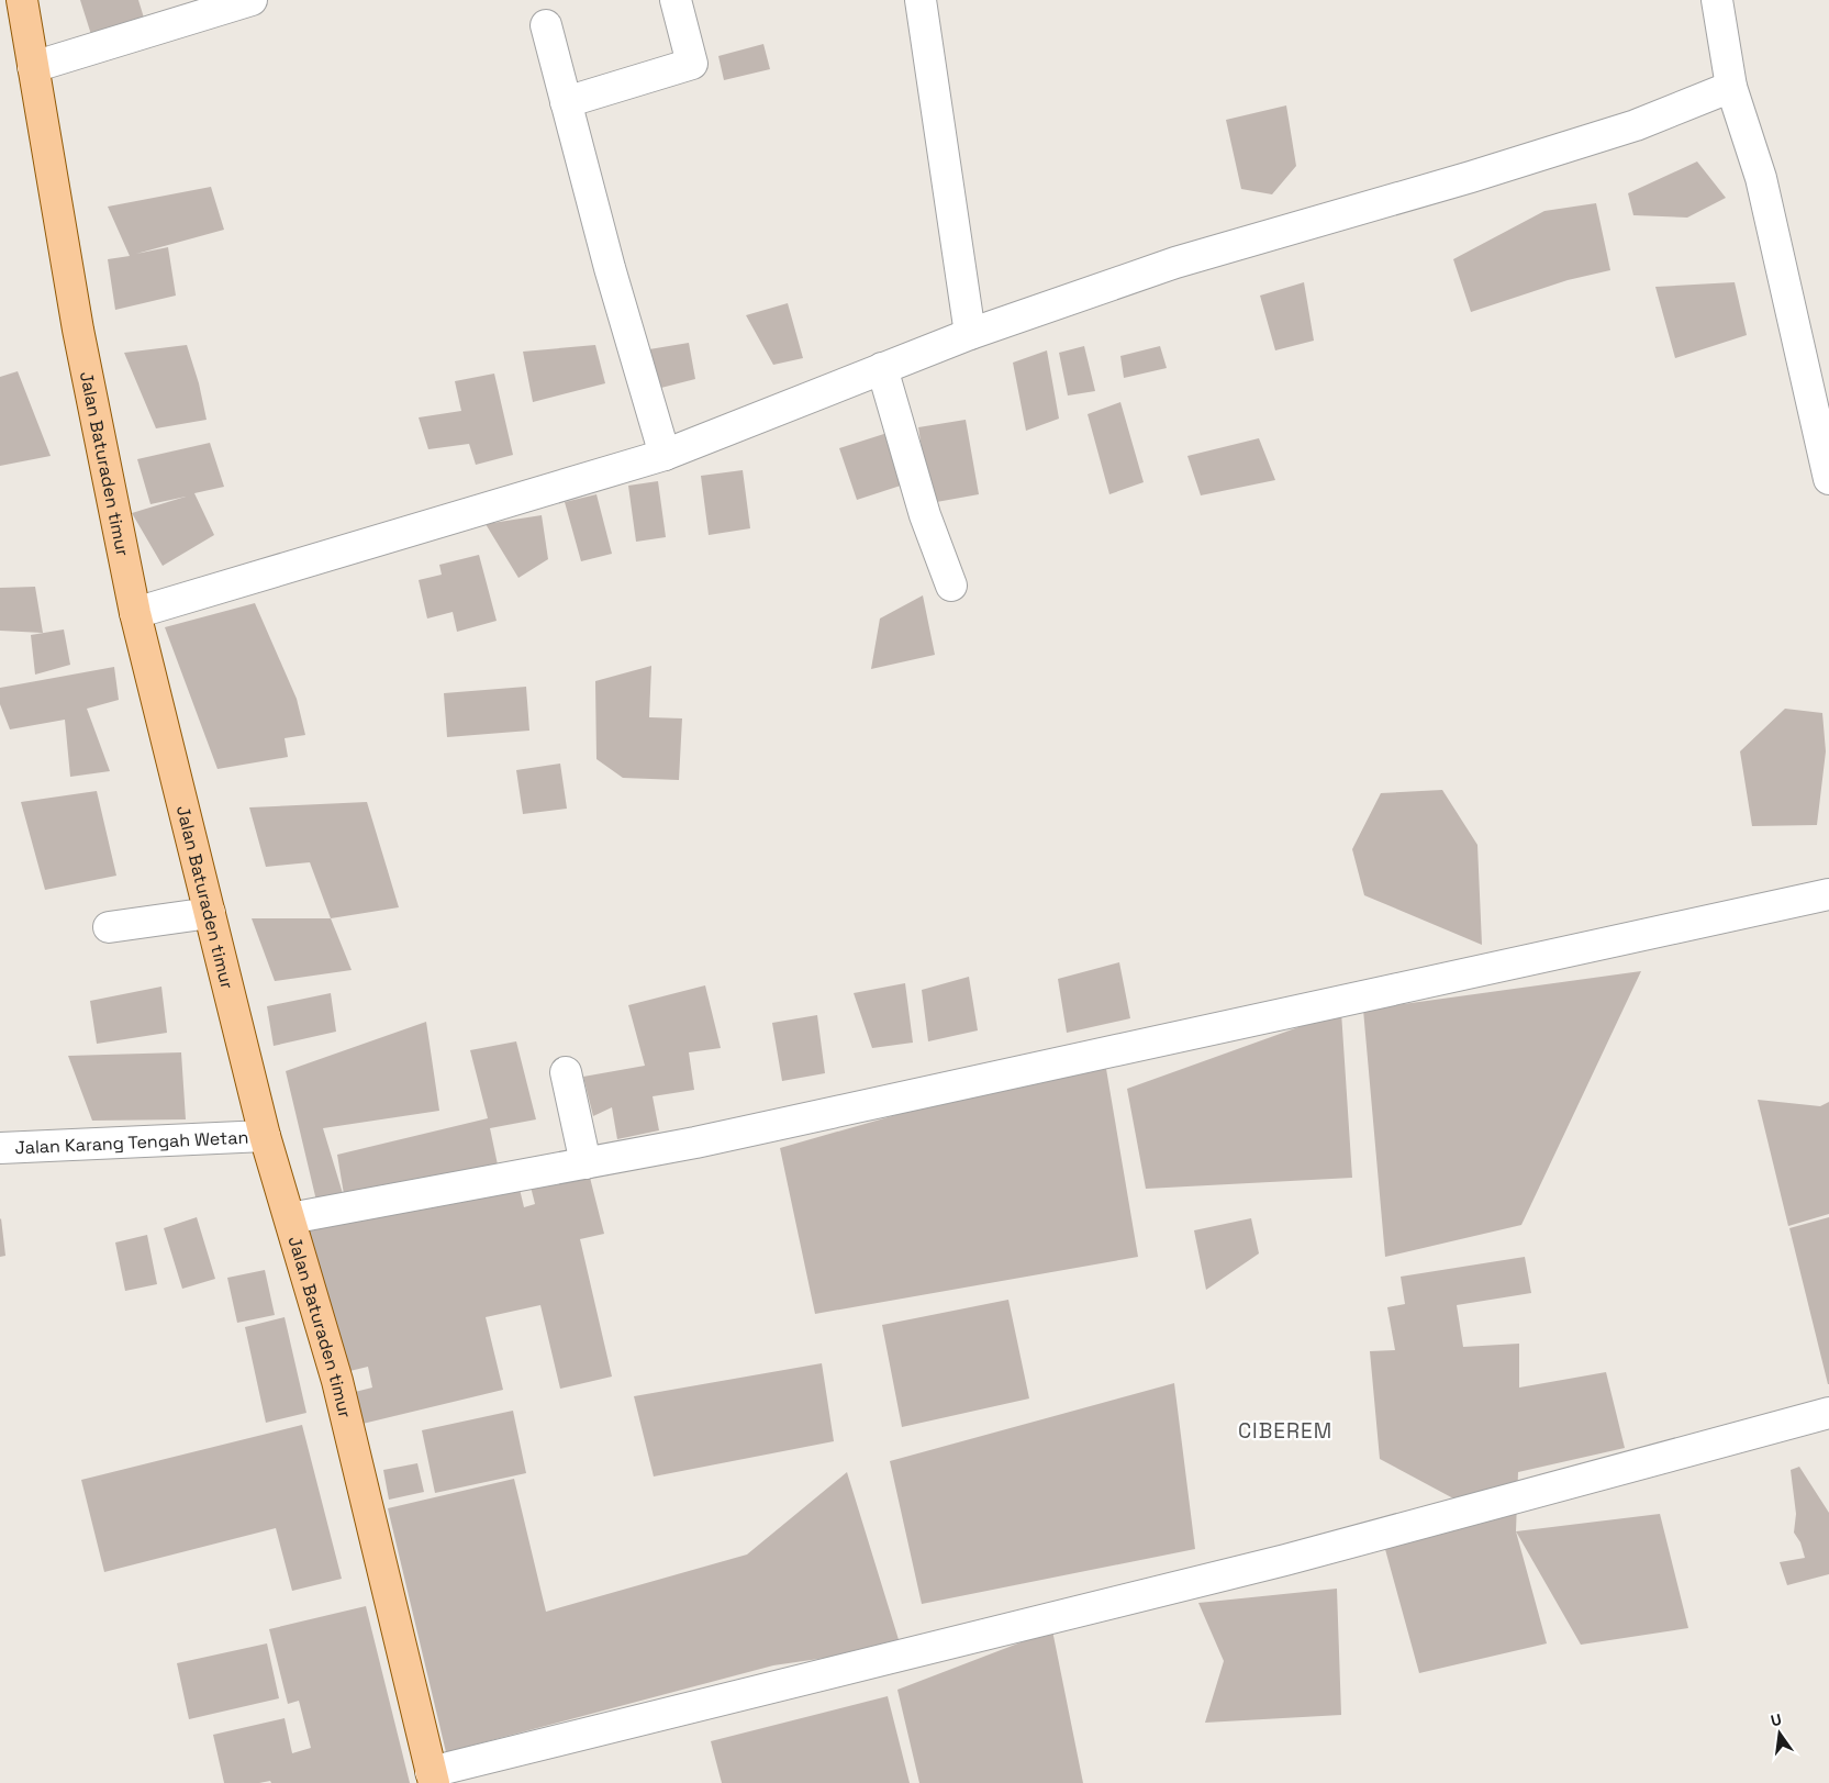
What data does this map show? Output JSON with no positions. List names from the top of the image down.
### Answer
{
  "streets": {
    "main road": ["Jalan Baturaden timur"],
    "street": ["Jalan Karang Tengah Wetan"]
  },
  "crossings": [
    ["Jalan Baturaden timur", "Jalan Karang Tengah Wetan"]
  ],
  "districts": ["CIBEREM"],
  "north": "top"
}
